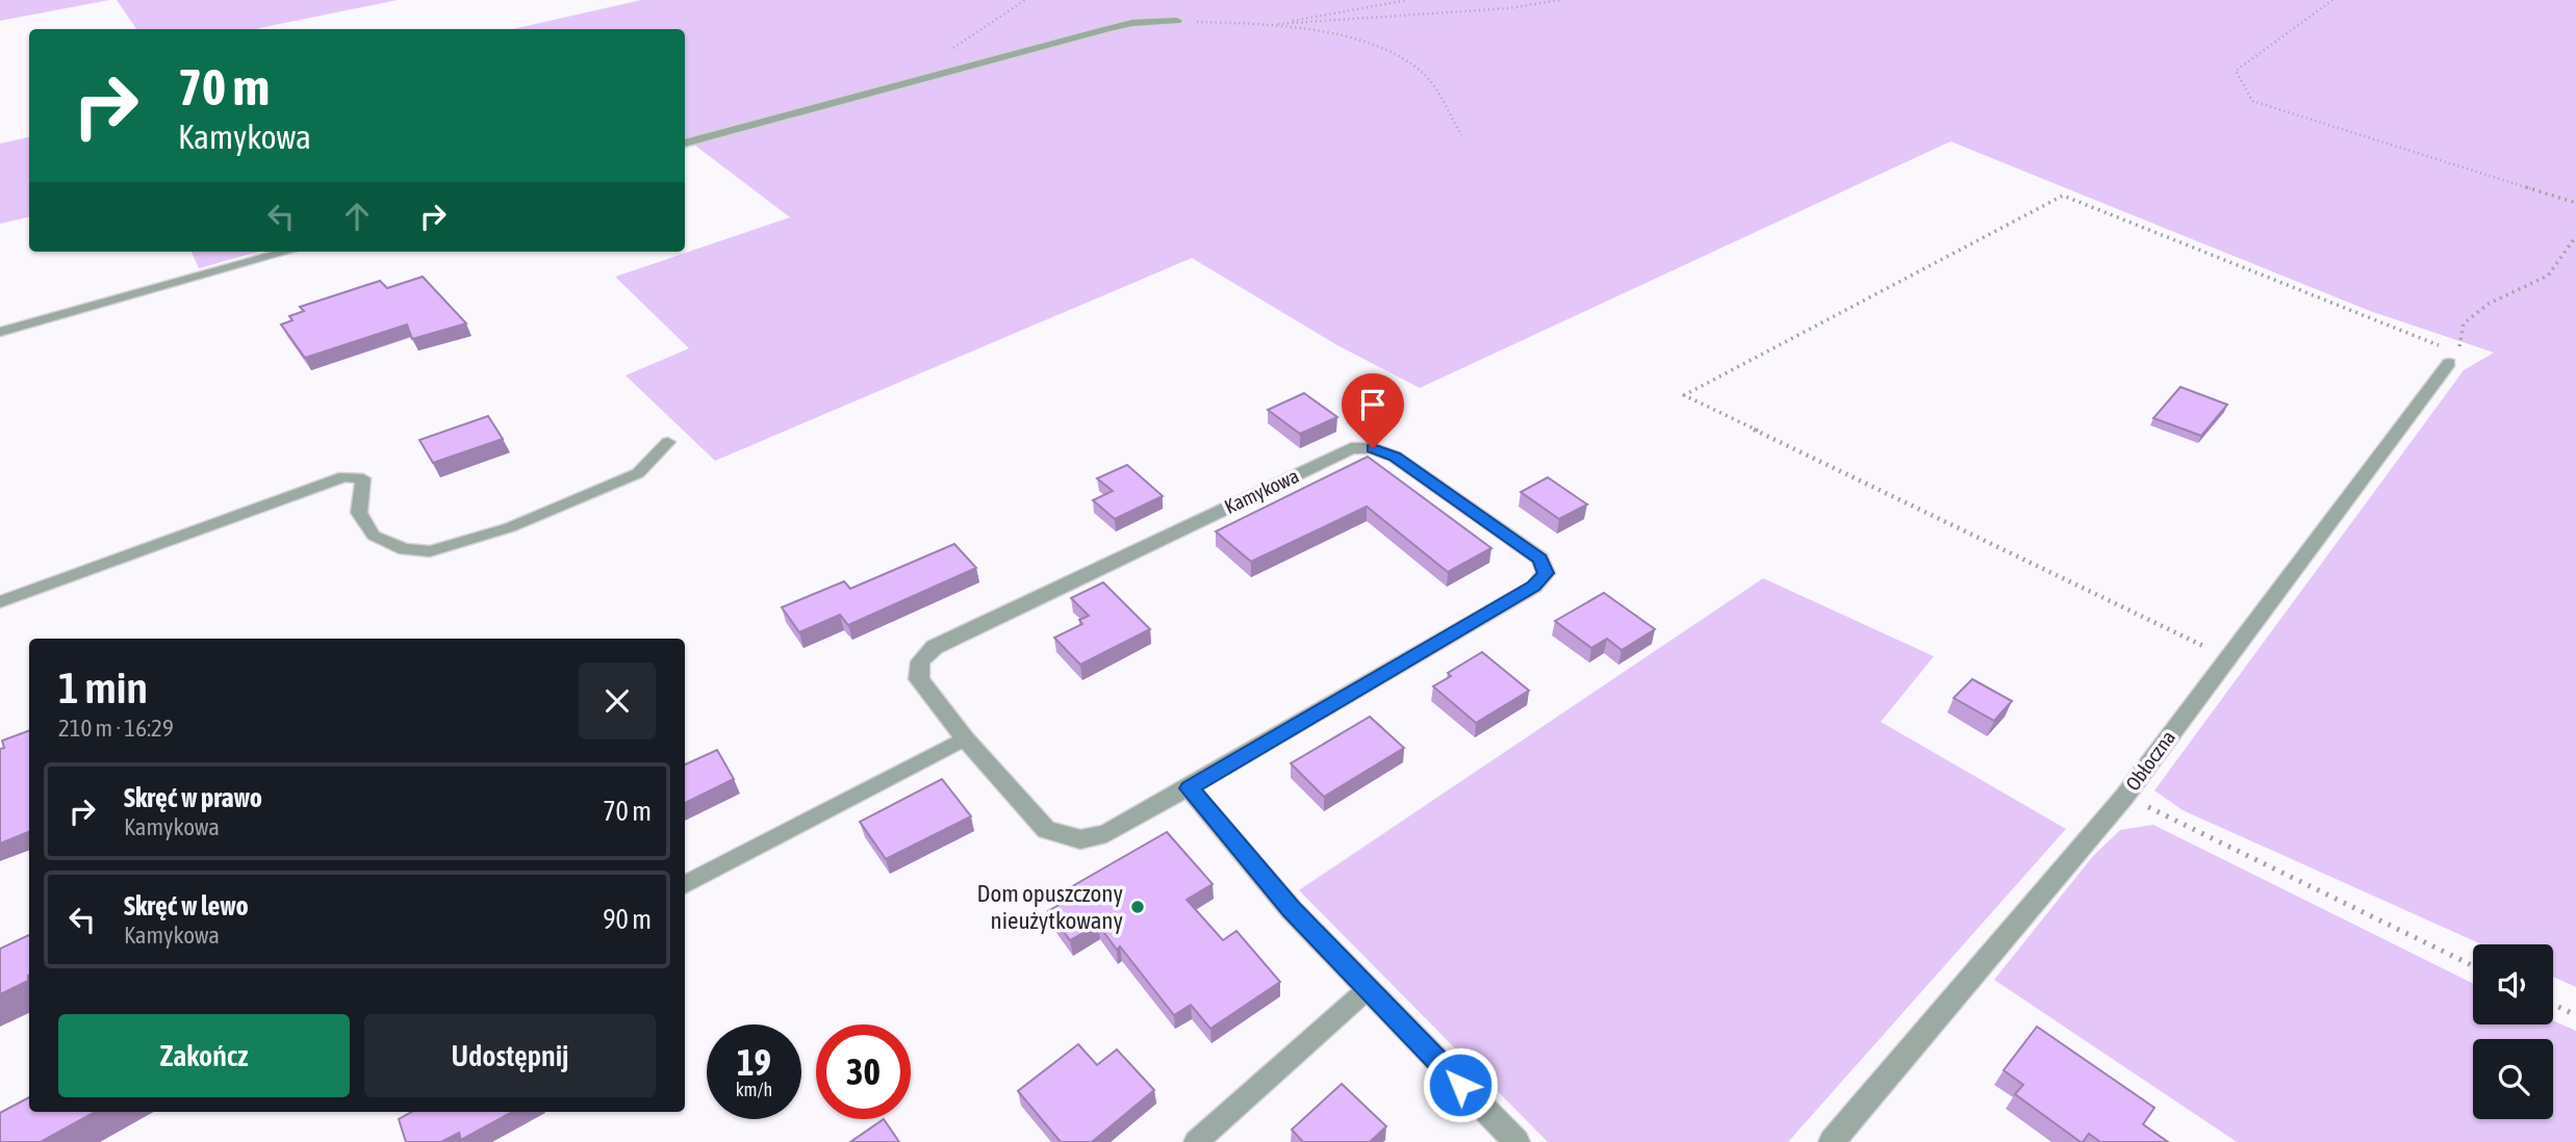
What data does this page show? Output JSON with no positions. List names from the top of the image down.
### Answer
{
  "streets": {
    "street": ["Kamykowa", "Obłoczna"]
  },
  "places": ["Dom opuszczony nieużytkowany"],
  "page": {
    "turn": ["70 m", "Kamykowa"],
    "heading": ["1 min", "210 m · 16:29"],
    "list": [
      {
        "name": "Skręć w prawo",
        "note": "Kamykowa",
        "value": "70 m"
      },
      {
        "name": "Skręć w lewo",
        "note": "Kamykowa",
        "value": "90 m"
      }
    ],
    "buttons": ["Zakończ", "Udostępnij"],
    "speed": "19 km/h",
    "limit": "30"
  }
}
